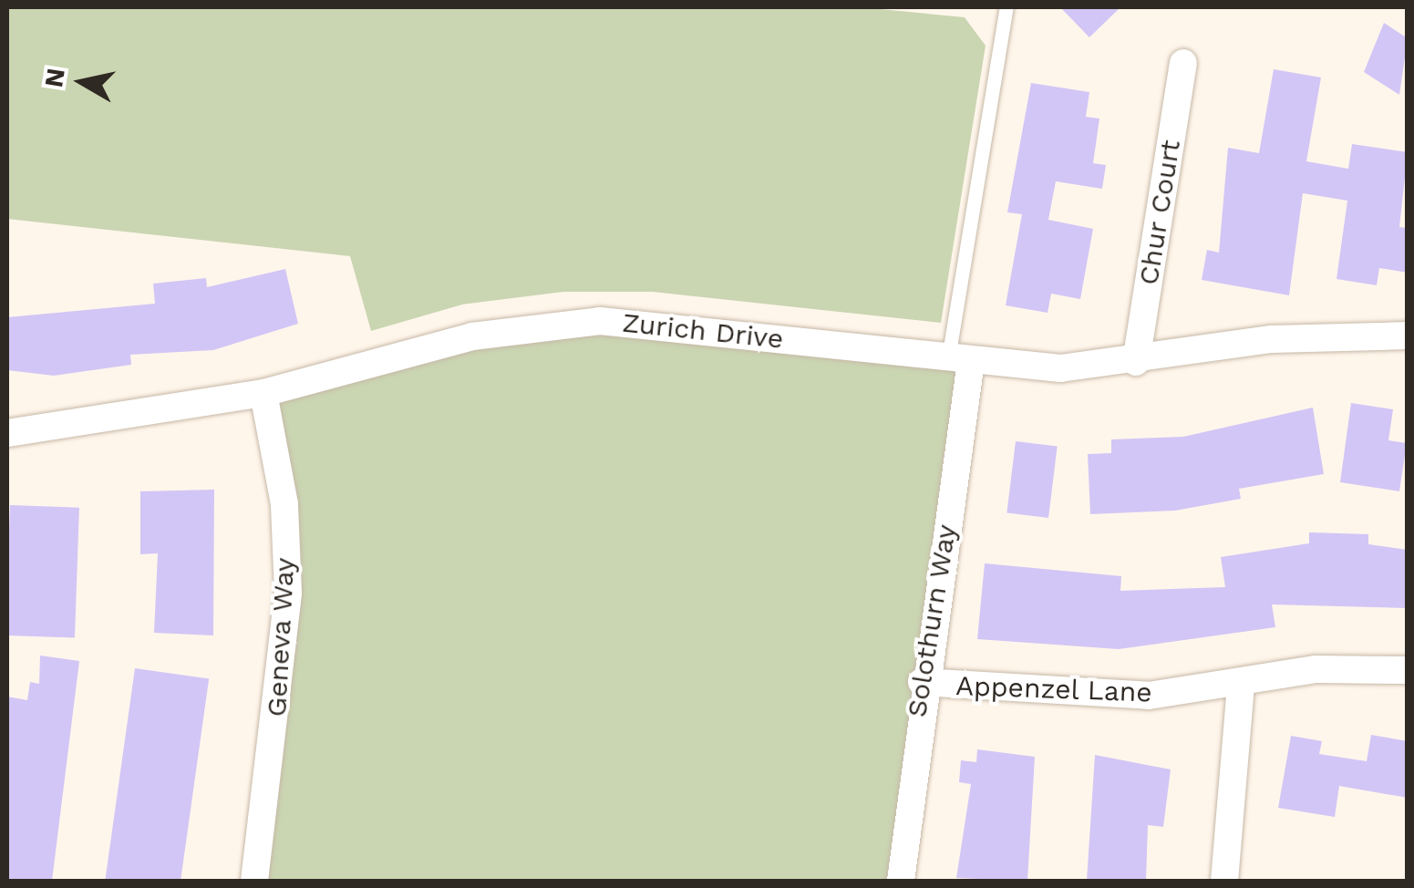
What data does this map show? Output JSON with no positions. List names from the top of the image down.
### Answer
{
  "streets": {
    "street": [
      "Chur Court",
      "Zurich Drive",
      "Solothurn Way",
      "Geneva Way",
      "Appenzel Lane"
    ]
  },
  "crossings": [
    ["Chur Court", "Zurich Drive"],
    ["Zurich Drive", "Solothurn Way"],
    ["Zurich Drive", "Geneva Way"],
    ["Solothurn Way", "Appenzel Lane"]
  ],
  "north": "left"
}
